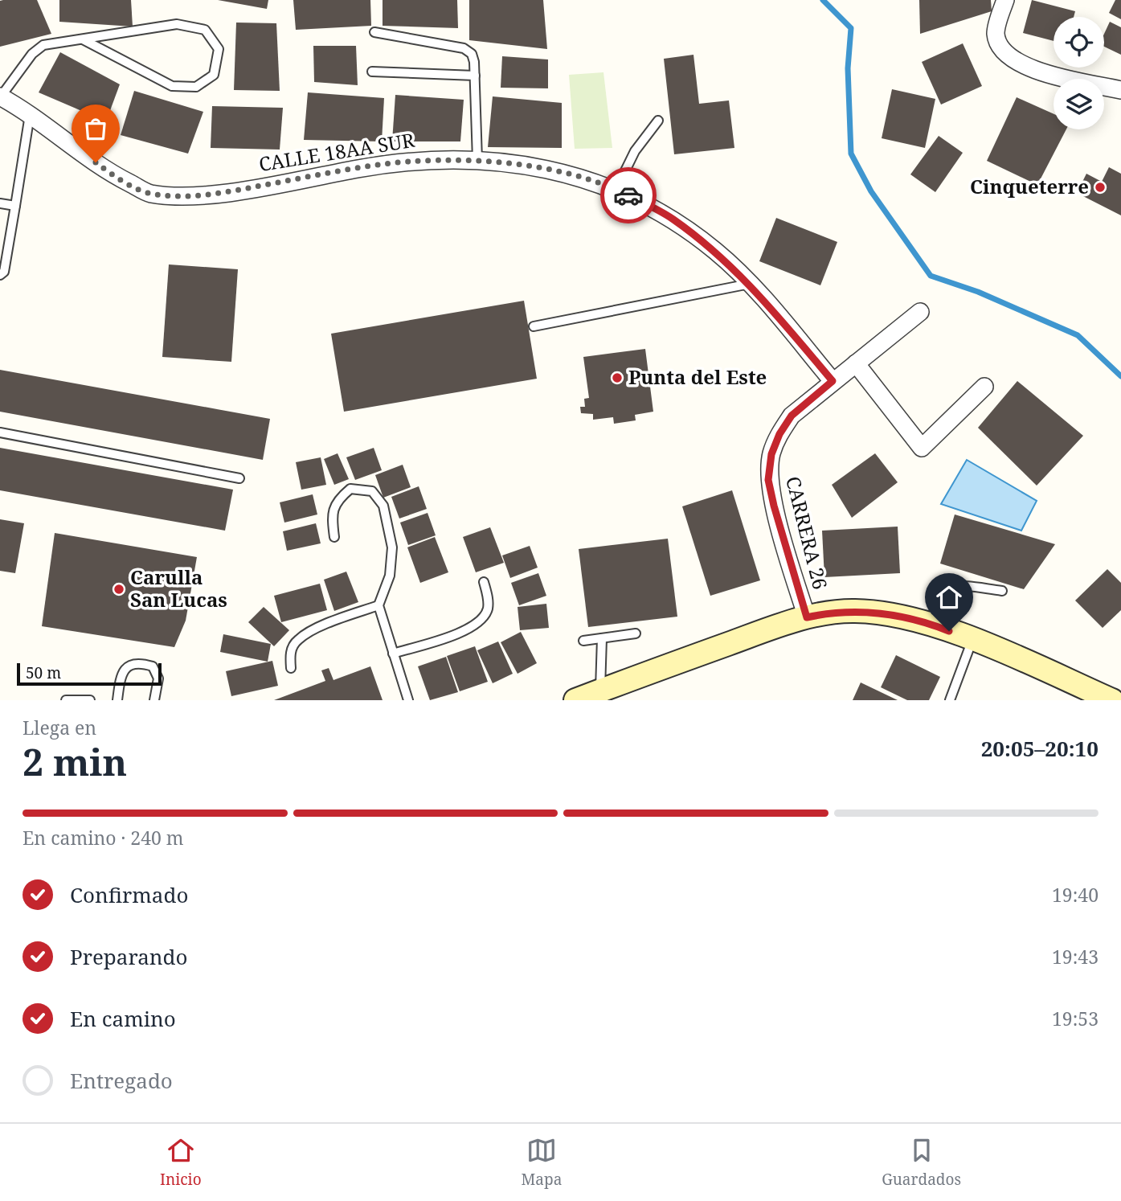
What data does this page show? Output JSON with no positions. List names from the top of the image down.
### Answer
{
  "streets": {
    "street": ["CALLE 18AA SUR", "CARRERA 26"]
  },
  "crossings": [
    ["CALLE 18AA SUR", "CARRERA 26"]
  ],
  "places": ["Cinqueterre", "Punta del Este", "Carulla San Lucas"],
  "scale_bar": "50 m",
  "page": {
    "scale": "50 m",
    "heading": ["2 min", "Llega en", "20:05–20:10"],
    "bar": "En camino · 240 m",
    "list": [
      ["Confirmado", "19:40"],
      ["Preparando", "19:43"],
      ["En camino", "19:53"],
      "Entregado"
    ],
    "tabs": ["Inicio", "Mapa", "Guardados"]
  }
}
